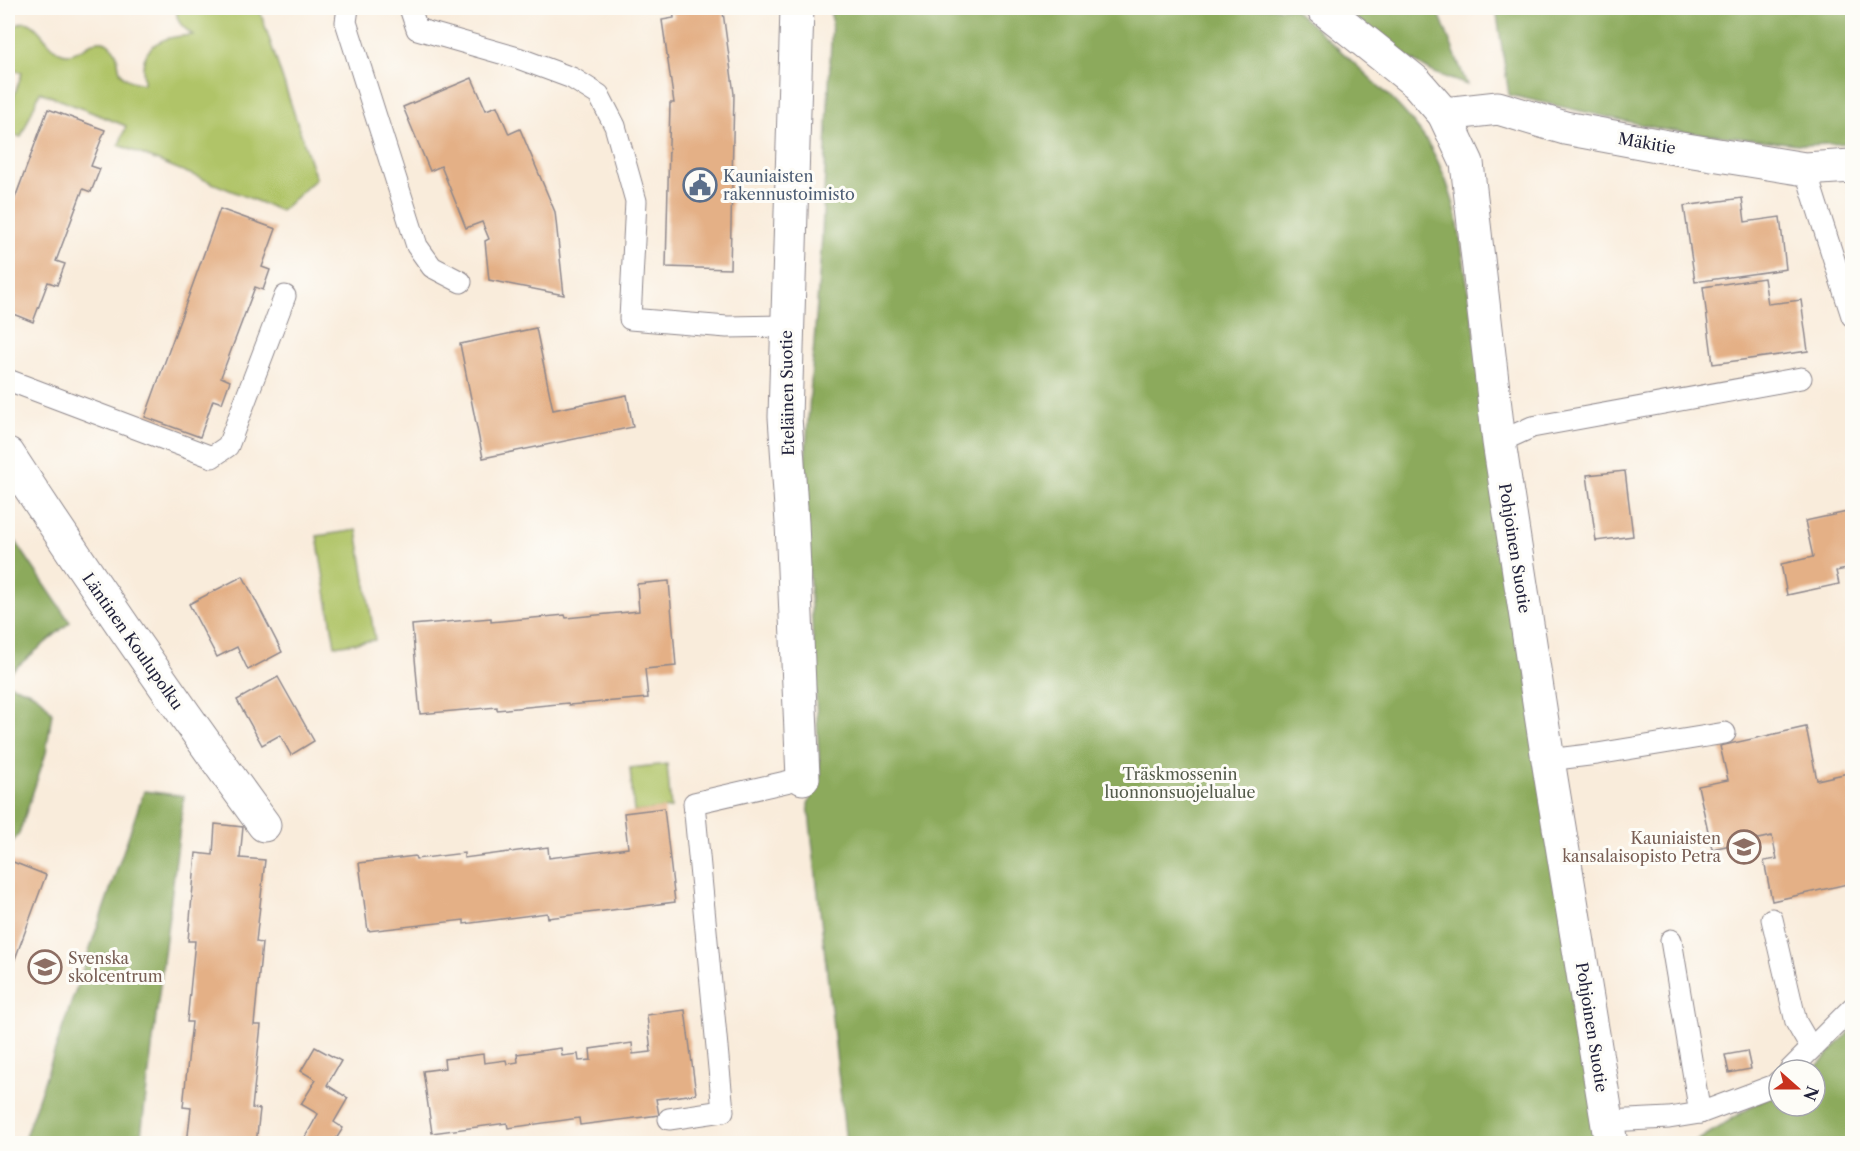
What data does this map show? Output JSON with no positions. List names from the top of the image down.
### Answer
{
  "streets": {
    "street": [
      "Mäkitie",
      "Eteläinen Suotie",
      "Pohjoinen Suotie",
      "Läntinen Koulupolku"
    ]
  },
  "crossings": [
    ["Mäkitie", "Pohjoinen Suotie"]
  ],
  "parks": ["Träskmossenin luonnonsuojelualue"],
  "places": {
    "public building": ["Kauniaisten rakennustoimisto"],
    "school or university": ["Kauniaisten kansalaisopisto Petra", "Svenska skolcentrum"]
  },
  "north": "right"
}
